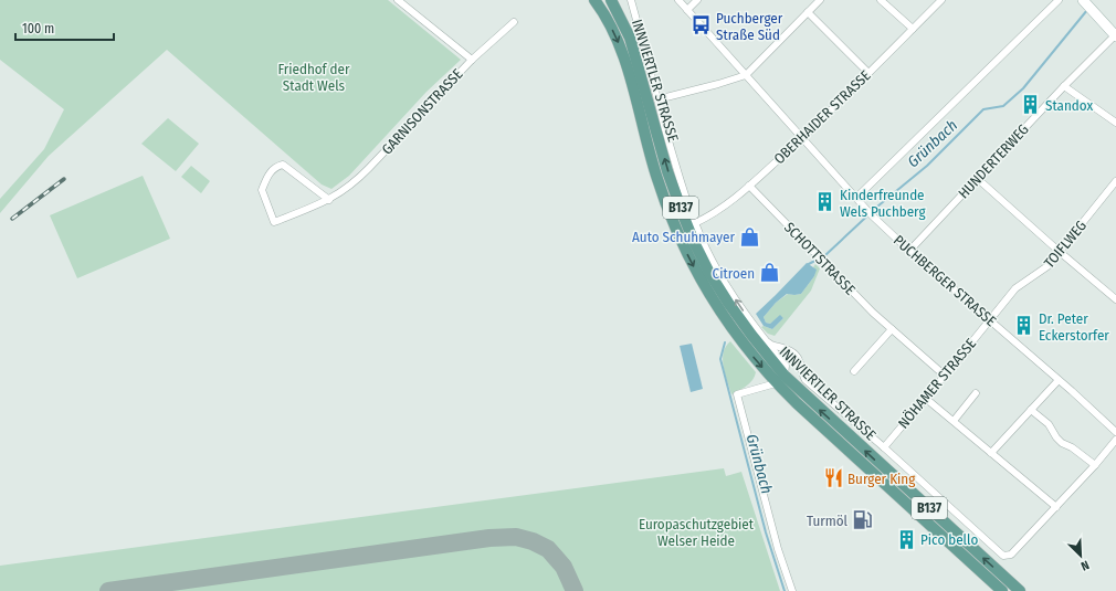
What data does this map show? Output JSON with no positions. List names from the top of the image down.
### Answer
{
  "streets": {
    "main road": ["INNVIERTLER STRASSE", "B137"],
    "street": [
      "GARNISONSTRASSE",
      "OBERHAIDER STRASSE",
      "HUNDERTERWEG",
      "TOIFLWEG",
      "SCHOTTSTRASSE",
      "PUCHBERGER STRASSE",
      "NÖHAMER STRASSE"
    ]
  },
  "crossings": [
    ["OBERHAIDER STRASSE", "SCHOTTSTRASSE"],
    ["OBERHAIDER STRASSE", "PUCHBERGER STRASSE"],
    ["HUNDERTERWEG", "PUCHBERGER STRASSE"],
    ["TOIFLWEG", "PUCHBERGER STRASSE"],
    ["TOIFLWEG", "NÖHAMER STRASSE"],
    ["SCHOTTSTRASSE", "NÖHAMER STRASSE"],
    ["PUCHBERGER STRASSE", "NÖHAMER STRASSE"]
  ],
  "water": ["Grünbach"],
  "parks": ["Friedhof der Stadt Wels", "Europaschutzgebiet Welser Heide"],
  "places": {
    "bus stop": ["Puchberger Straße Süd"],
    "building": [
      "Standox",
      "Kinderfreunde Wels Puchberg",
      "Dr. Peter Eckerstorfer",
      "Pico bello"
    ],
    "shop": ["Auto Schuhmayer", "Citroen"],
    "restaurant": ["Burger King"],
    "fuel station": ["Turmöl"]
  },
  "scale_bar": "100 m",
  "north": "bottom right"
}
